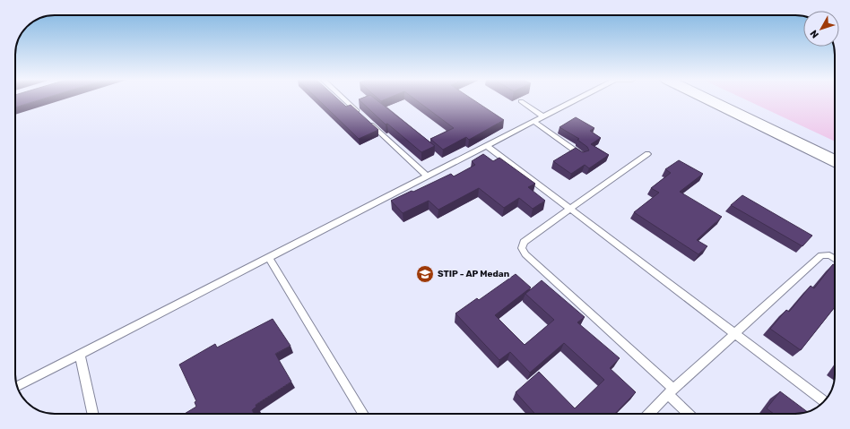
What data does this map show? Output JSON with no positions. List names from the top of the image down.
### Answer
{
  "places": {
    "school or university": ["STIP - AP Medan"]
  },
  "north": "bottom left"
}
